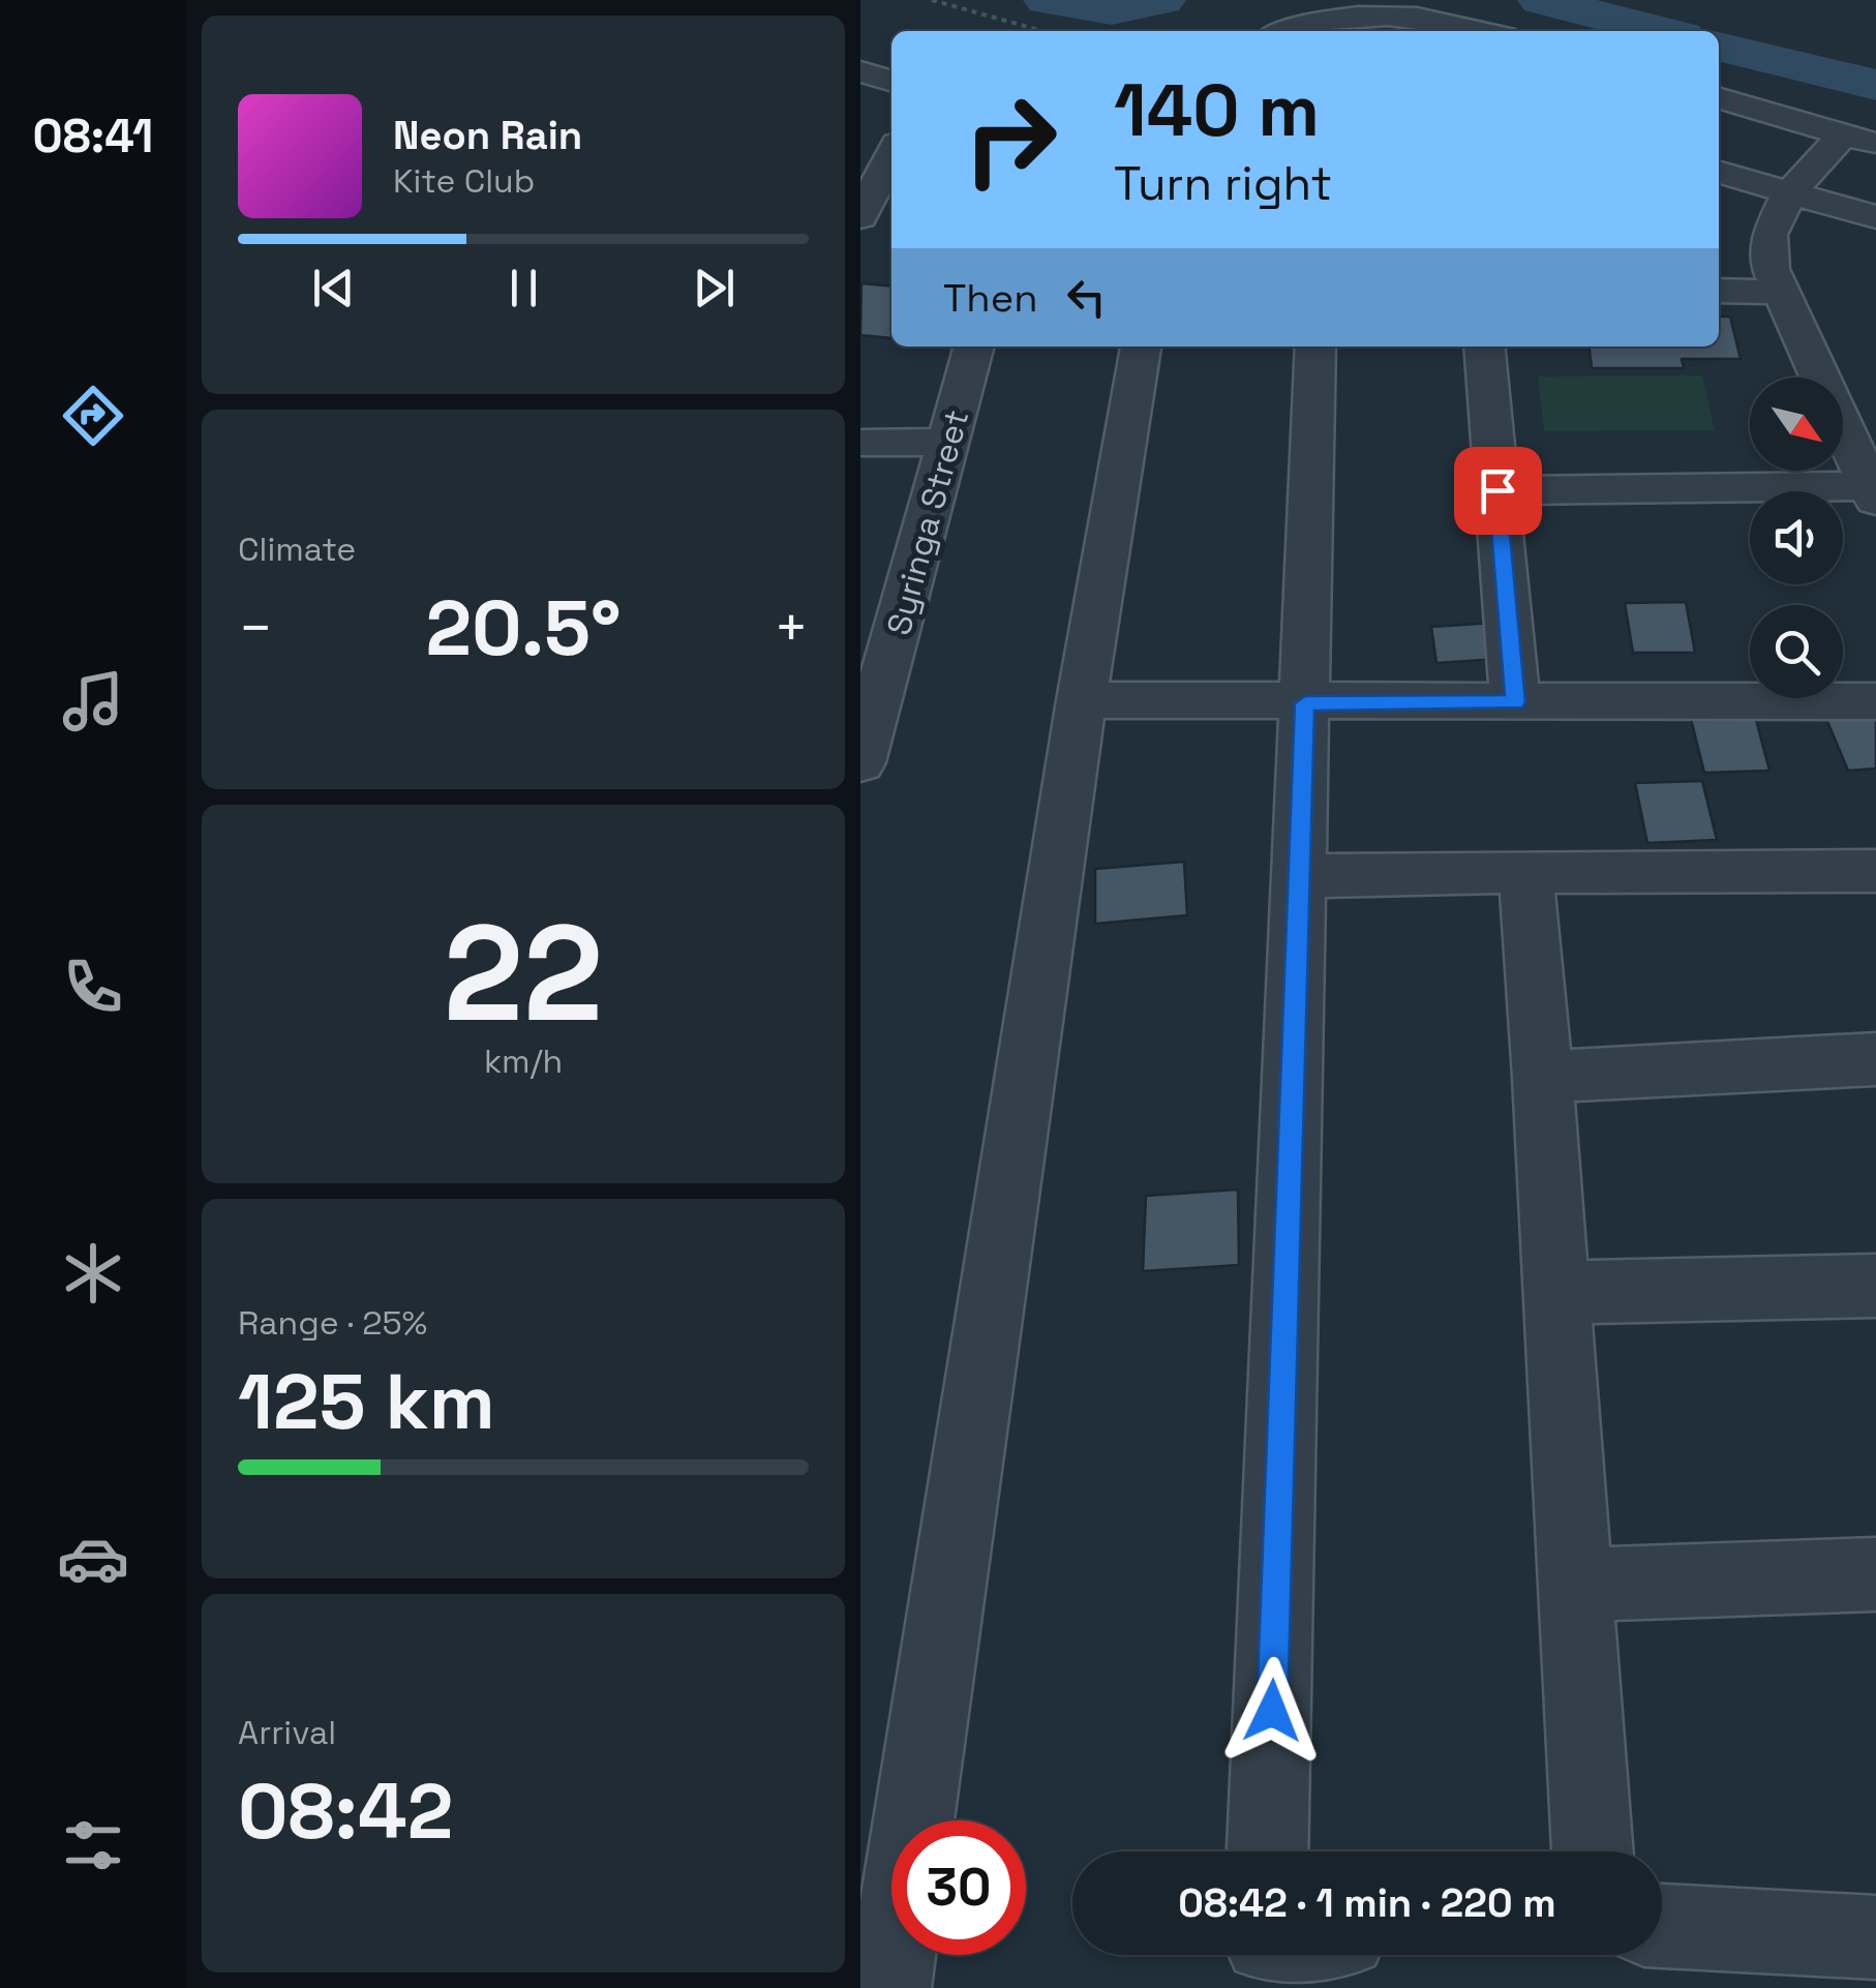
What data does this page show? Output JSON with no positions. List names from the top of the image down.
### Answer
{
  "streets": {
    "street": ["Syringa Street"]
  },
  "north": "bottom right",
  "page": {
    "tabs": "08:41",
    "turn": ["140 m", "Turn right"],
    "song": ["Neon Rain", "Kite Club"],
    "then": "Then",
    "tile": [
      "Climate",
      ["22", "km/h"],
      ["Range · 25%", "125 km"],
      ["Arrival", "08:42"]
    ],
    "heat": ["−", "20.5°", "+"],
    "limit": "30",
    "trip": "08:42 · 1 min · 220 m"
  }
}
